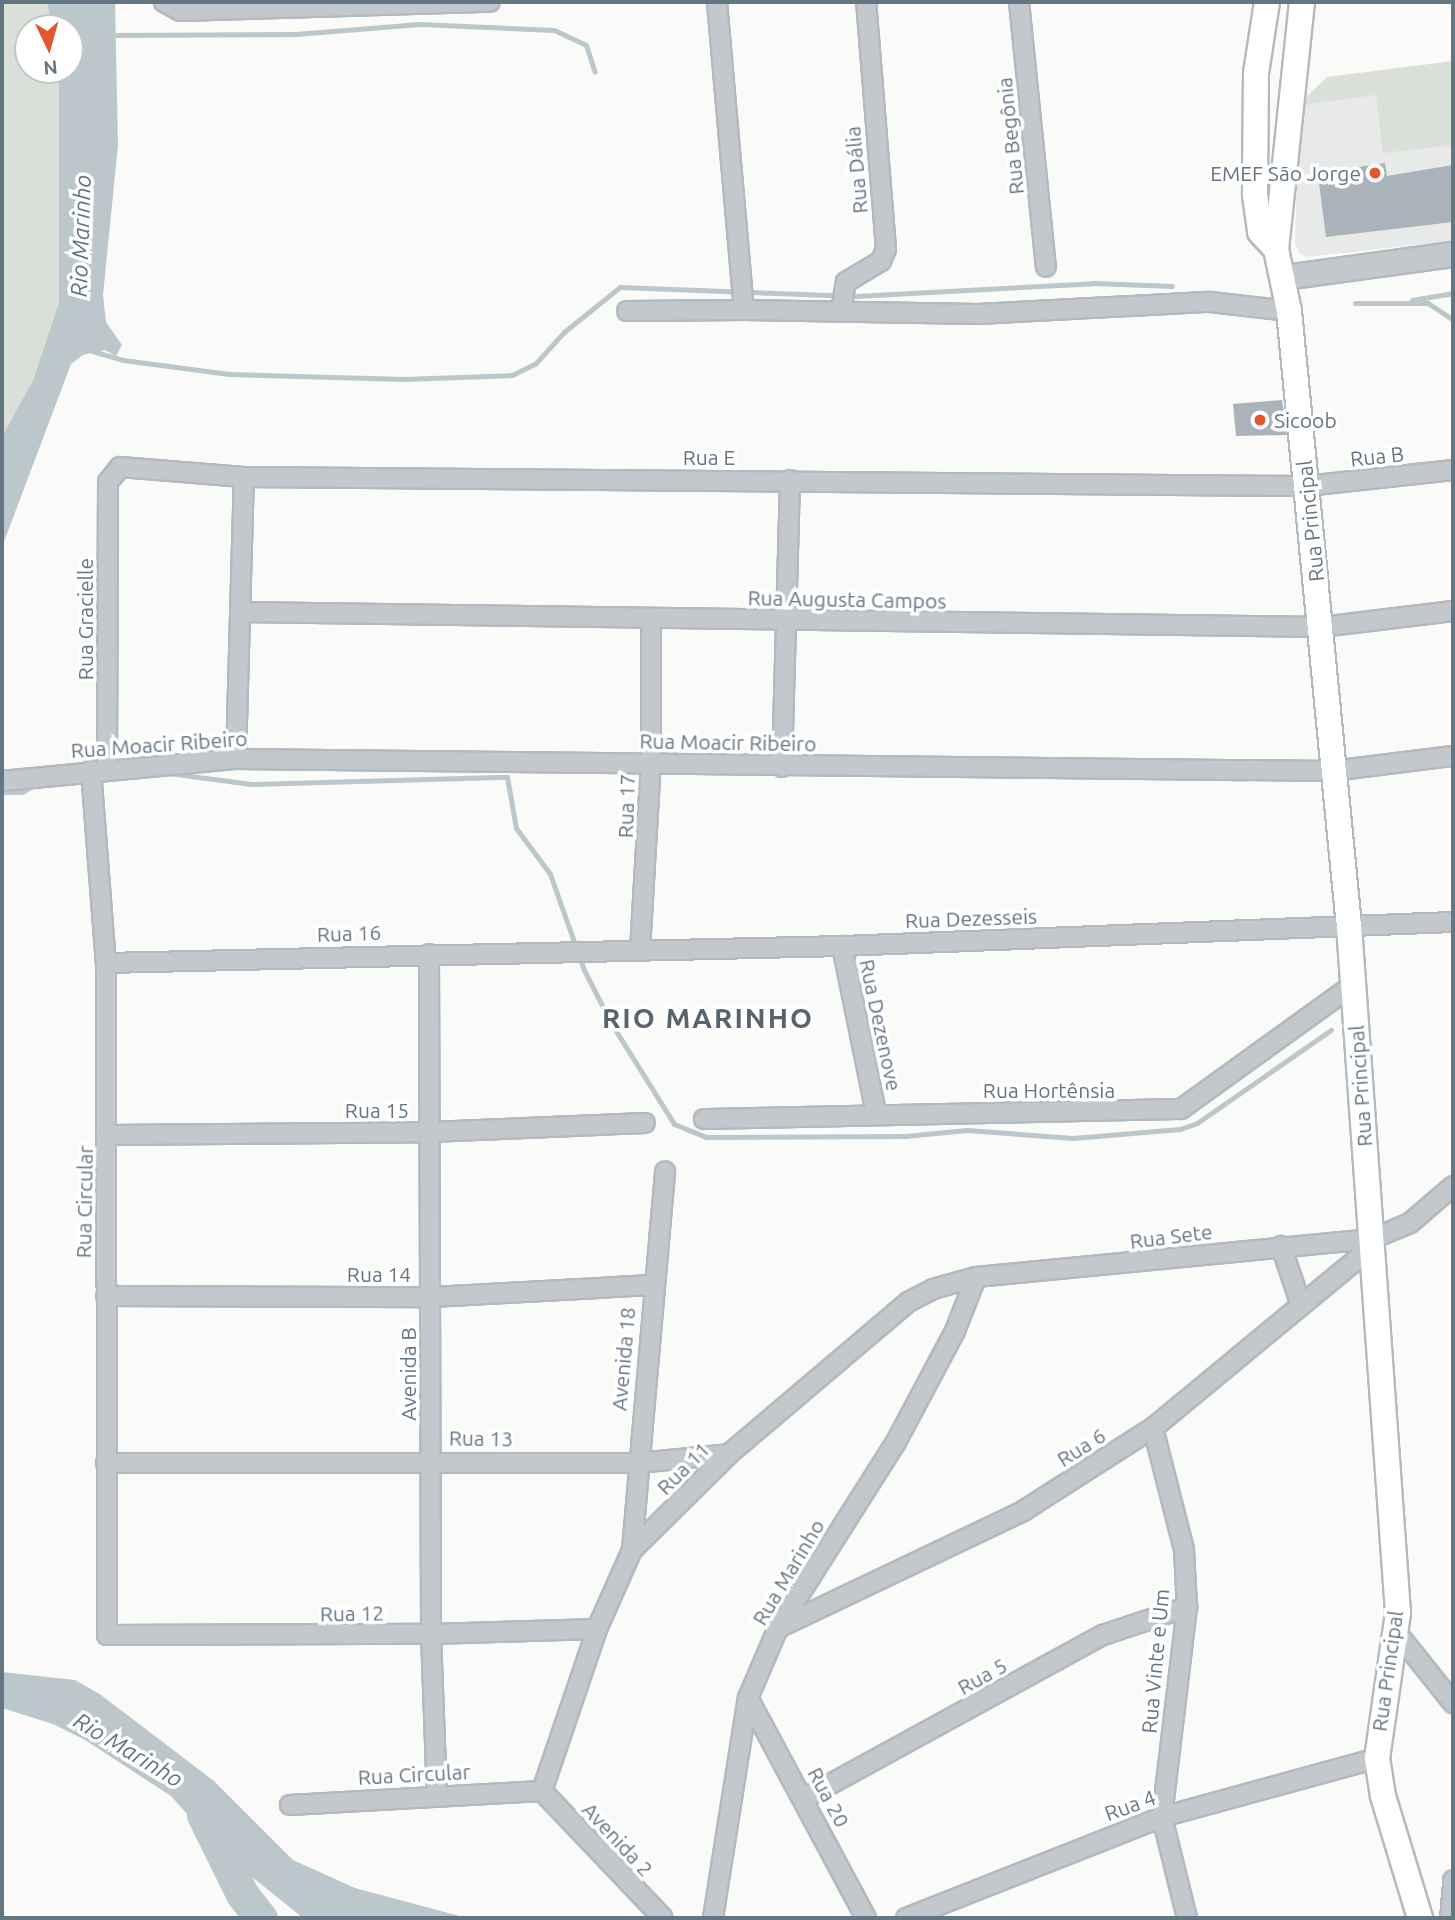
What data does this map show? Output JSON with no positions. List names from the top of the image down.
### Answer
{
  "streets": {
    "main road": ["Rua Principal"],
    "street": [
      "Rua Begônia",
      "Rua Dália",
      "Rua B",
      "Rua E",
      "Rua Augusta Campos",
      "Rua Gracielle",
      "Rua Moacir Ribeiro",
      "Rua 17",
      "Rua Dezesseis",
      "Rua 16",
      "Rua Dezenove",
      "Rua Hortênsia",
      "Rua 15",
      "Rua Circular",
      "Rua Sete",
      "Rua 14",
      "Avenida 18",
      "Avenida B",
      "Rua 13",
      "Rua 6",
      "Rua 11",
      "Rua Marinho",
      "Rua 12",
      "Rua Vinte e Um",
      "Rua 5",
      "Rua 20",
      "Rua 4",
      "Avenida 2"
    ]
  },
  "crossings": [
    ["Rua B", "Rua E"],
    ["Rua B", "Rua Principal"],
    ["Rua E", "Rua Principal"],
    ["Rua E", "Rua Gracielle"],
    ["Rua Principal", "Rua Augusta Campos"],
    ["Rua Principal", "Rua Moacir Ribeiro"],
    ["Rua Principal", "Rua Dezesseis"],
    ["Rua Principal", "Rua Hortênsia"],
    ["Rua Principal", "Rua Sete"],
    ["Rua Principal", "Rua 6"],
    ["Rua Principal", "Rua 4"],
    ["Rua Augusta Campos", "Rua 17"],
    ["Rua Gracielle", "Rua Moacir Ribeiro"],
    ["Rua Gracielle", "Rua Circular"],
    ["Rua Moacir Ribeiro", "Rua 17"],
    ["Rua Moacir Ribeiro", "Rua Circular"],
    ["Rua 17", "Rua Dezesseis"],
    ["Rua Dezesseis", "Rua 16"],
    ["Rua Dezesseis", "Rua Dezenove"],
    ["Rua 16", "Rua Circular"],
    ["Rua 16", "Avenida B"],
    ["Rua Dezenove", "Rua Hortênsia"],
    ["Rua 15", "Rua Circular"],
    ["Rua 15", "Avenida B"],
    ["Rua Circular", "Rua 14"],
    ["Rua Circular", "Avenida B"],
    ["Rua Circular", "Rua 13"],
    ["Rua Circular", "Rua 11"],
    ["Rua Circular", "Rua 12"],
    ["Rua Circular", "Avenida 2"],
    ["Rua Sete", "Rua 6"],
    ["Rua Sete", "Rua 11"],
    ["Rua Sete", "Rua Marinho"],
    ["Rua 14", "Avenida 18"],
    ["Rua 14", "Avenida B"],
    ["Avenida 18", "Rua 13"],
    ["Avenida 18", "Rua 11"],
    ["Avenida B", "Rua 13"],
    ["Avenida B", "Rua 12"],
    ["Rua 13", "Rua 11"],
    ["Rua 6", "Rua Marinho"],
    ["Rua 6", "Rua Vinte e Um"],
    ["Rua 11", "Rua Marinho"],
    ["Rua 11", "Rua 12"],
    ["Rua 11", "Avenida 2"],
    ["Rua Marinho", "Rua 20"],
    ["Rua Vinte e Um", "Rua 5"],
    ["Rua Vinte e Um", "Rua 4"],
    ["Rua 5", "Rua 20"]
  ],
  "districts": ["RIO MARINHO"],
  "water": ["Rio Marinho"],
  "places": ["EMEF São Jorge", "Sicoob"],
  "north": "bottom"
}
